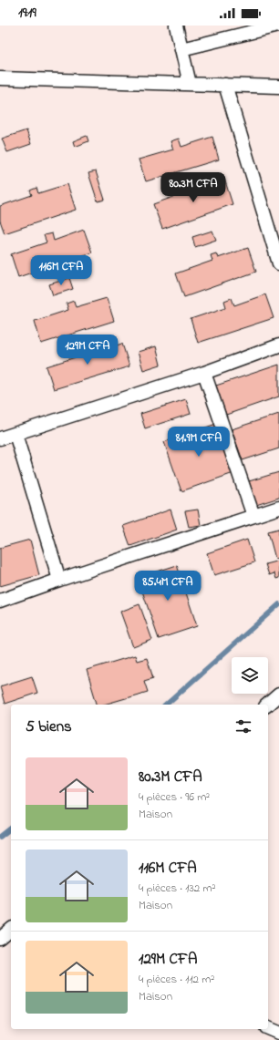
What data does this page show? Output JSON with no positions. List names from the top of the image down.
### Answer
{
  "page": {
    "status": "19:19",
    "price": [
      "80.3M CFA",
      "116M CFA",
      "129M CFA",
      "81.9M CFA",
      "85.4M CFA"
    ],
    "heading": "5 biens",
    "list": [
      {
        "name": "80.3M CFA",
        "note": "4 pièces · 96 m² · Maison"
      },
      {
        "name": "116M CFA",
        "note": "4 pièces · 132 m² · Maison"
      },
      {
        "name": "129M CFA",
        "note": "4 pièces · 112 m² · Maison"
      }
    ]
  }
}
